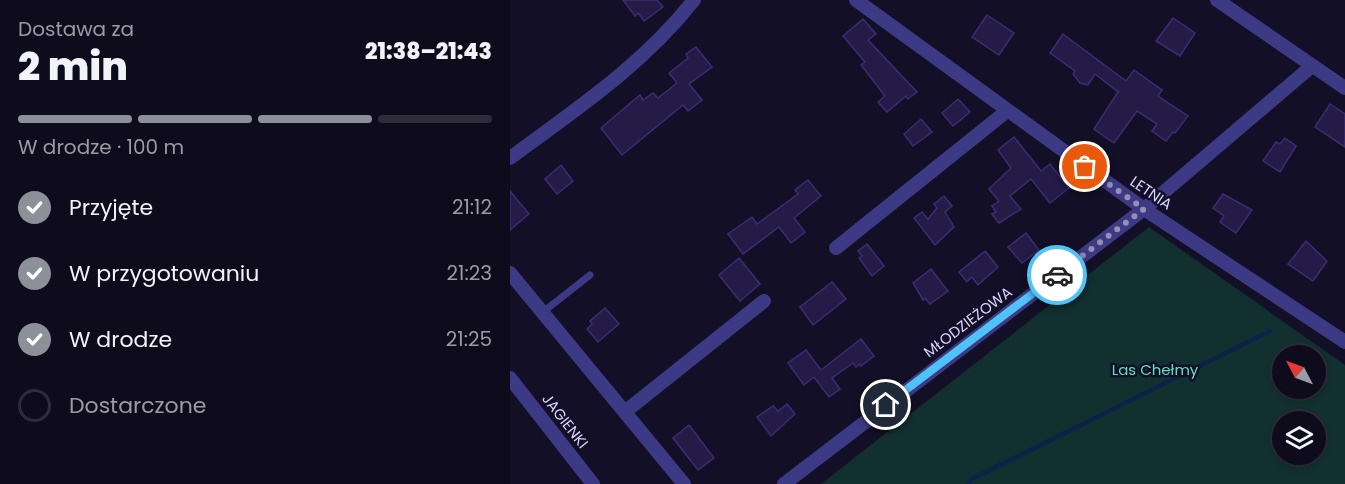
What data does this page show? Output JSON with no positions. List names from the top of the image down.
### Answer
{
  "streets": {
    "street": ["LETNIA", "MŁODZIEŻOWA", "JAGIENKI"]
  },
  "crossings": [
    ["LETNIA", "MŁODZIEŻOWA"]
  ],
  "parks": ["Las Chełmy"],
  "north": "top left",
  "page": {
    "heading": ["2 min", "Dostawa za", "21:38–21:43"],
    "bar": "W drodze · 100 m",
    "list": [
      ["Przyjęte", "21:12"],
      ["W przygotowaniu", "21:23"],
      ["W drodze", "21:25"],
      "Dostarczone"
    ]
  }
}
